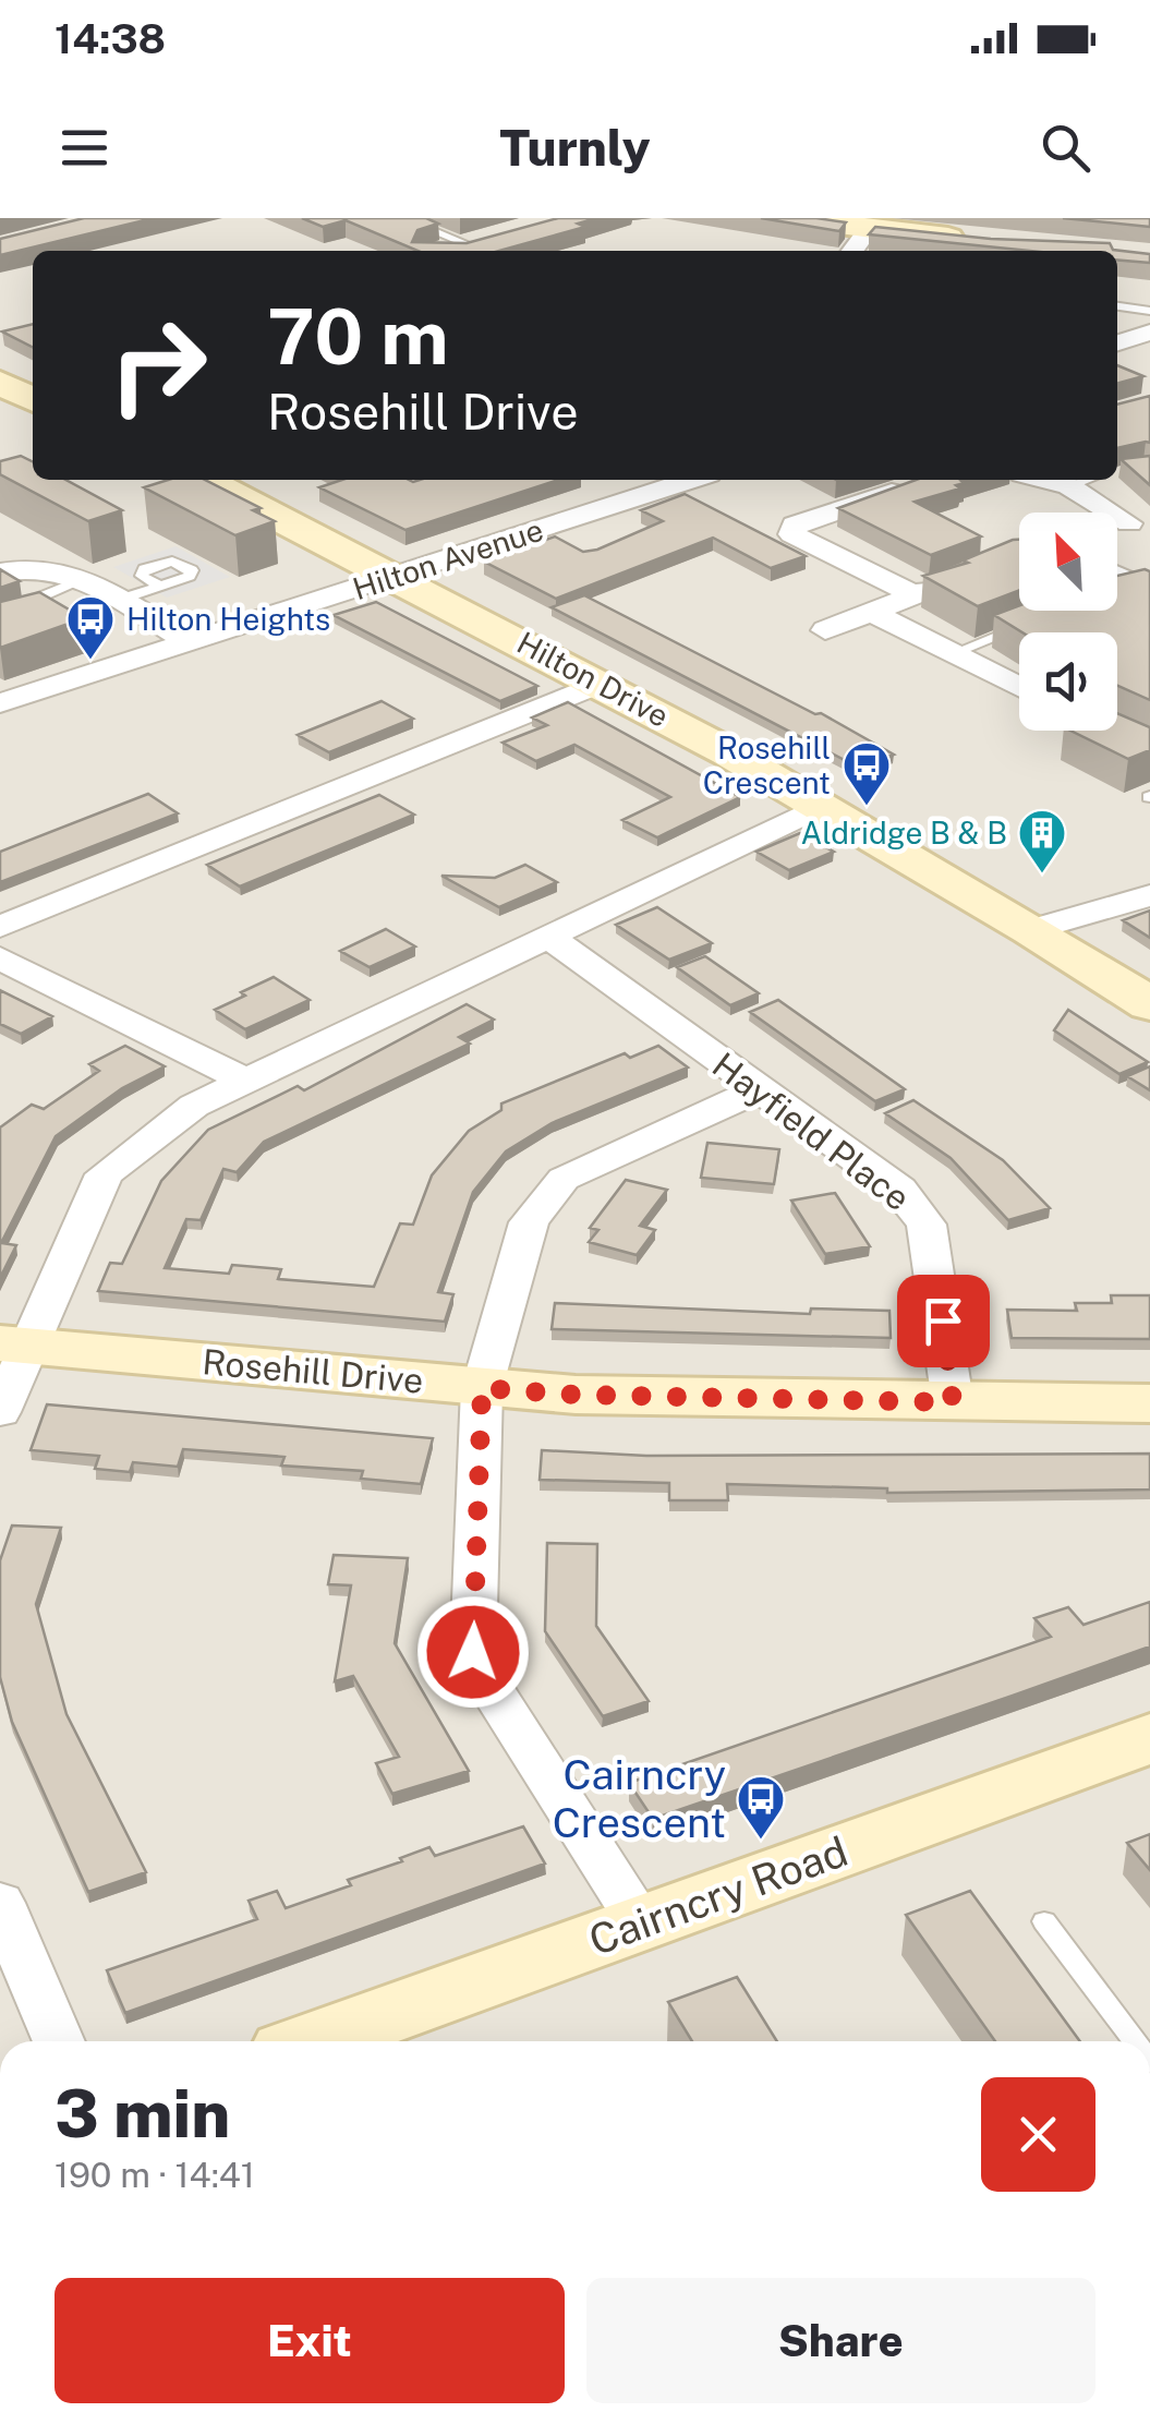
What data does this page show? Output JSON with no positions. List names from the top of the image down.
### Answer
{
  "streets": {
    "street": [
      "Hilton Avenue",
      "Hilton Drive",
      "Hayfield Place",
      "Rosehill Drive",
      "Cairncry Road"
    ]
  },
  "crossings": [
    ["Hilton Avenue", "Hilton Drive"],
    ["Hayfield Place", "Rosehill Drive"]
  ],
  "places": {
    "bus stop": ["Hilton Heights", "Rosehill Crescent", "Cairncry Crescent"],
    "building": ["Aldridge B & B"]
  },
  "north": "top left",
  "page": {
    "status": "14:38",
    "header": "Turnly",
    "turn": ["70 m", "Rosehill Drive"],
    "heading": ["3 min", "190 m · 14:41"],
    "buttons": ["Exit", "Share"]
  }
}
